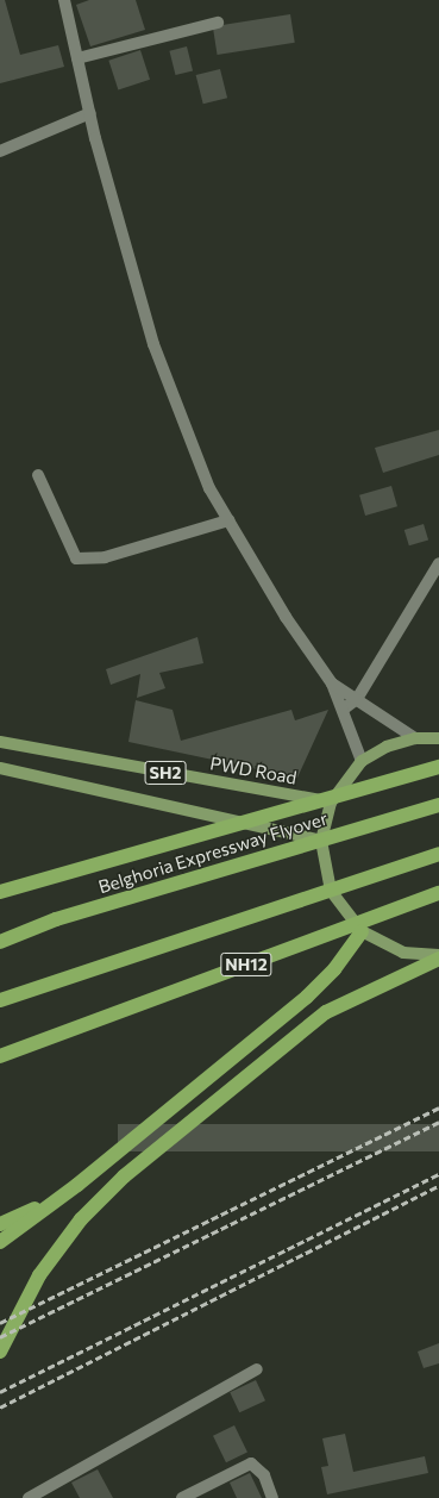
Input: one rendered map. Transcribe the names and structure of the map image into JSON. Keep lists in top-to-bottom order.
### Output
{
  "streets": {
    "highway": ["Belghoria Expressway Flyover", "NH12"],
    "main road": ["PWD Road", "SH2"]
  }
}
